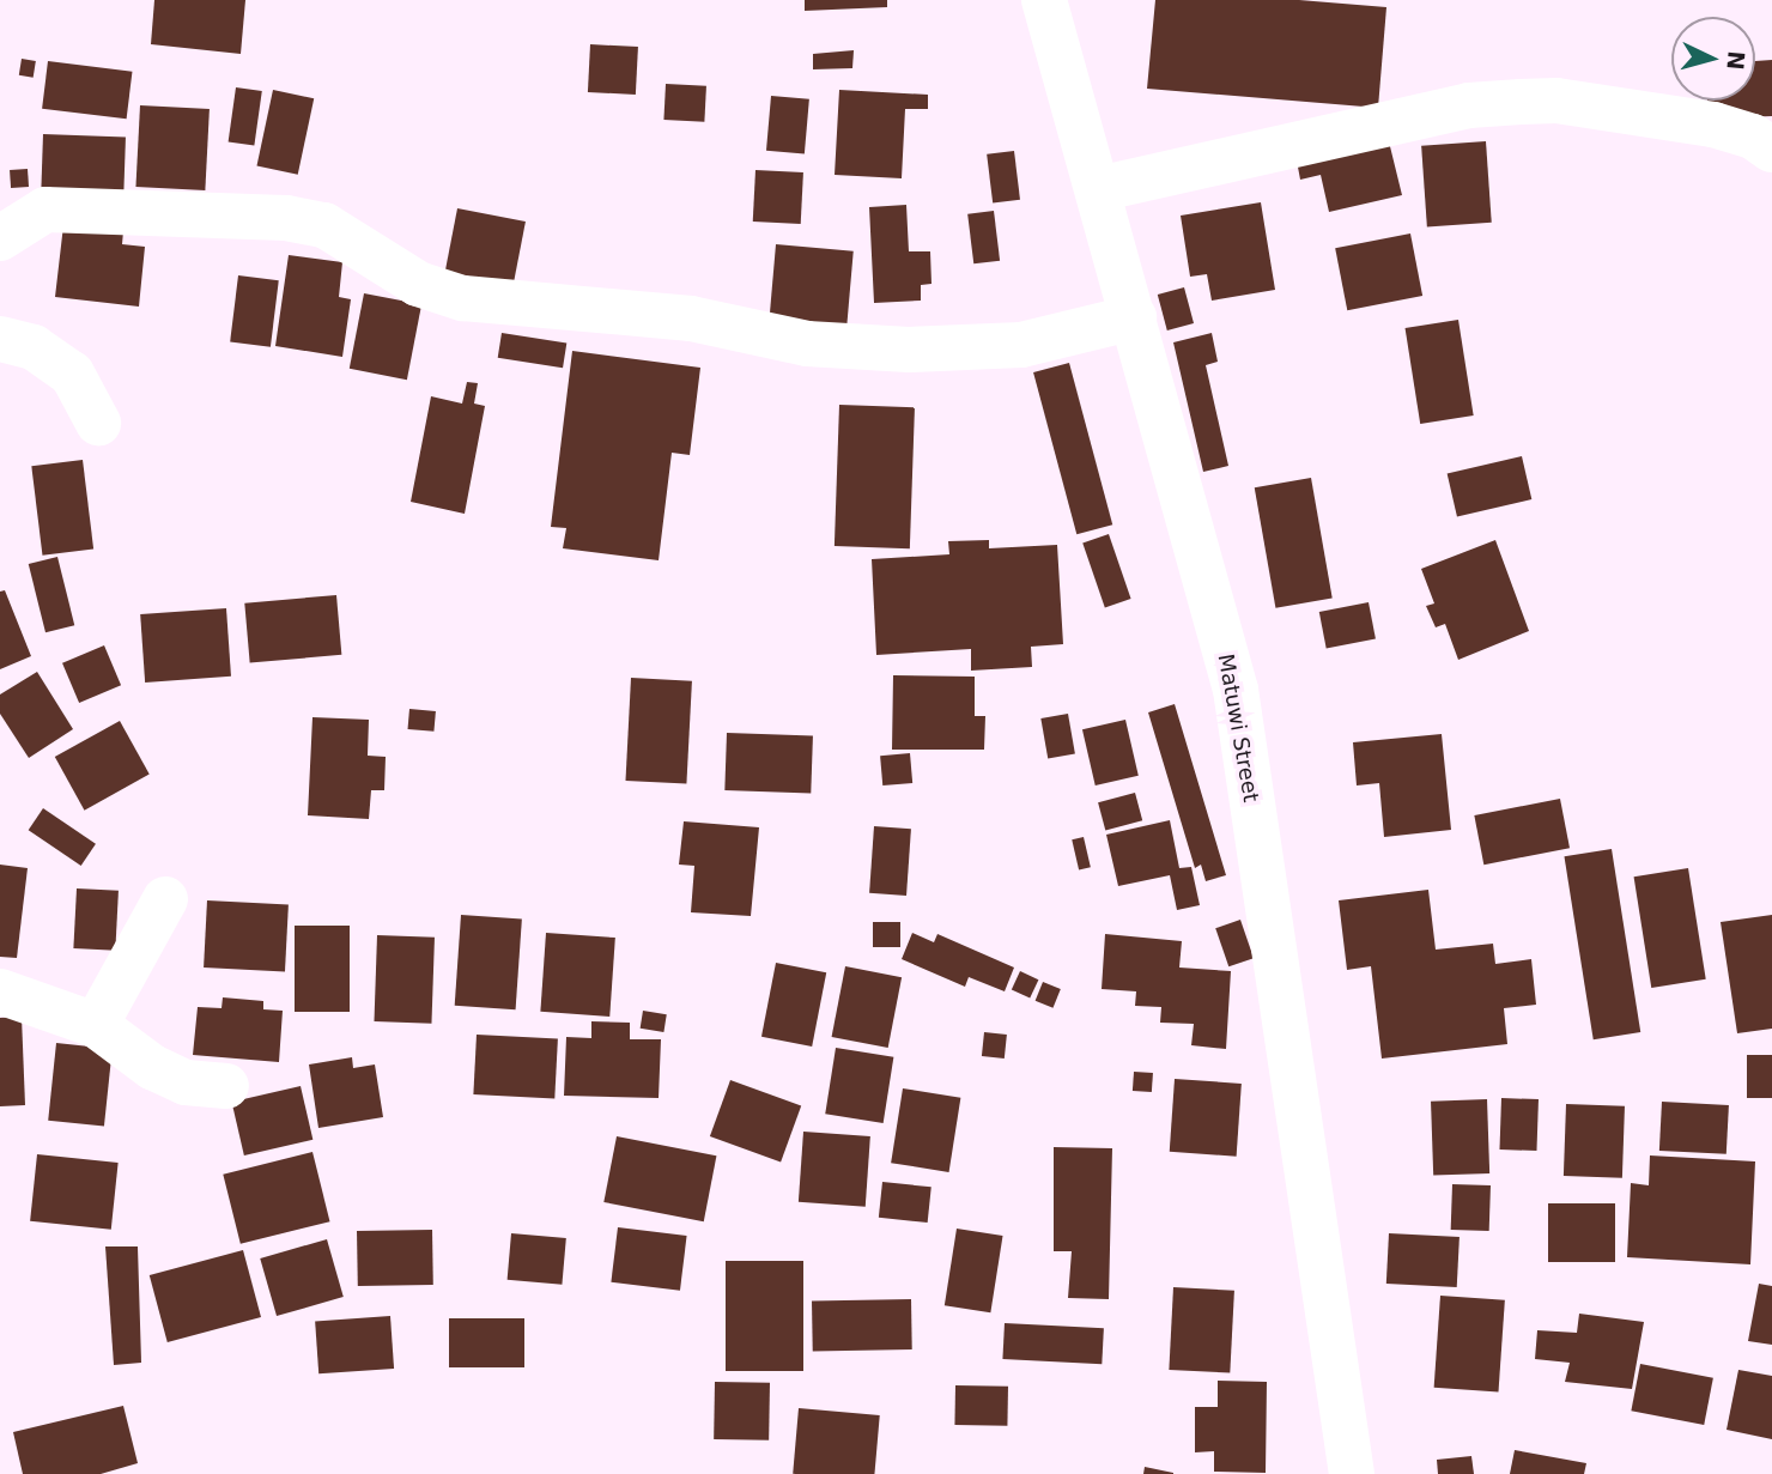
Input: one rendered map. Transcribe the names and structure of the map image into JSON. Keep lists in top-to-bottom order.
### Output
{
  "streets": {
    "street": ["Matuwi Street"]
  },
  "north": "right"
}
